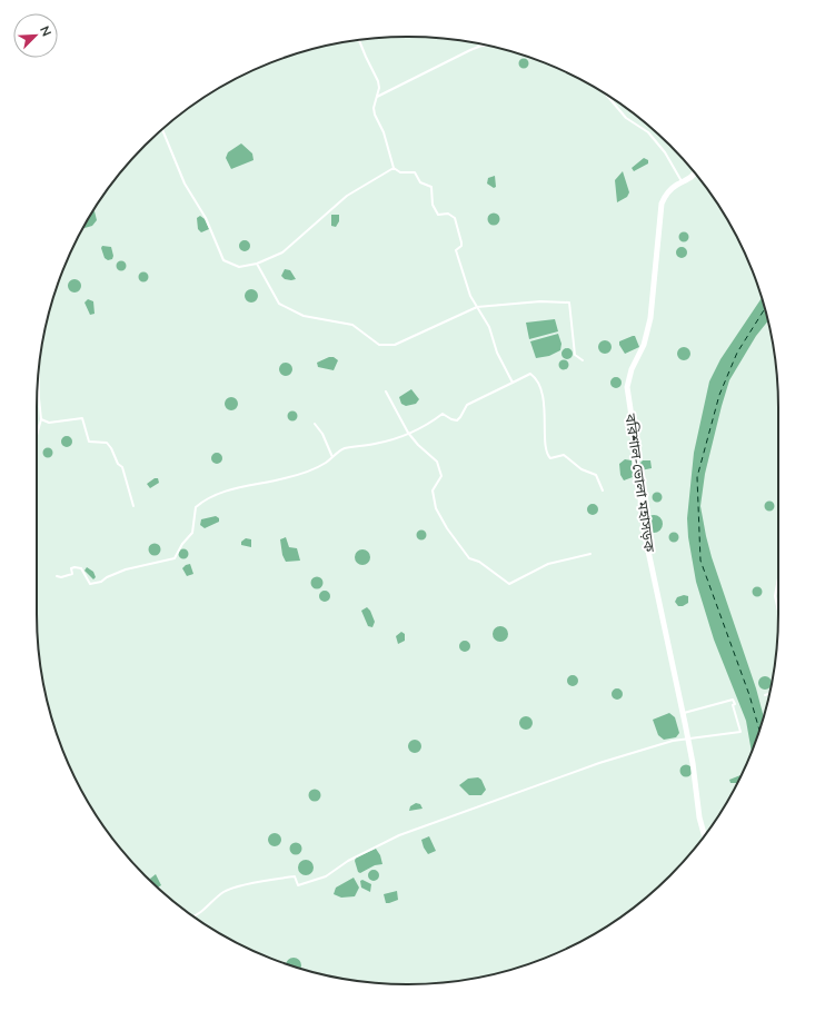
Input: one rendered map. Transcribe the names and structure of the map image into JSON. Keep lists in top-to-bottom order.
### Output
{
  "streets": {
    "highway": ["বরিশাল-ভোলা মহাসড়ক"]
  },
  "north": "top right"
}
